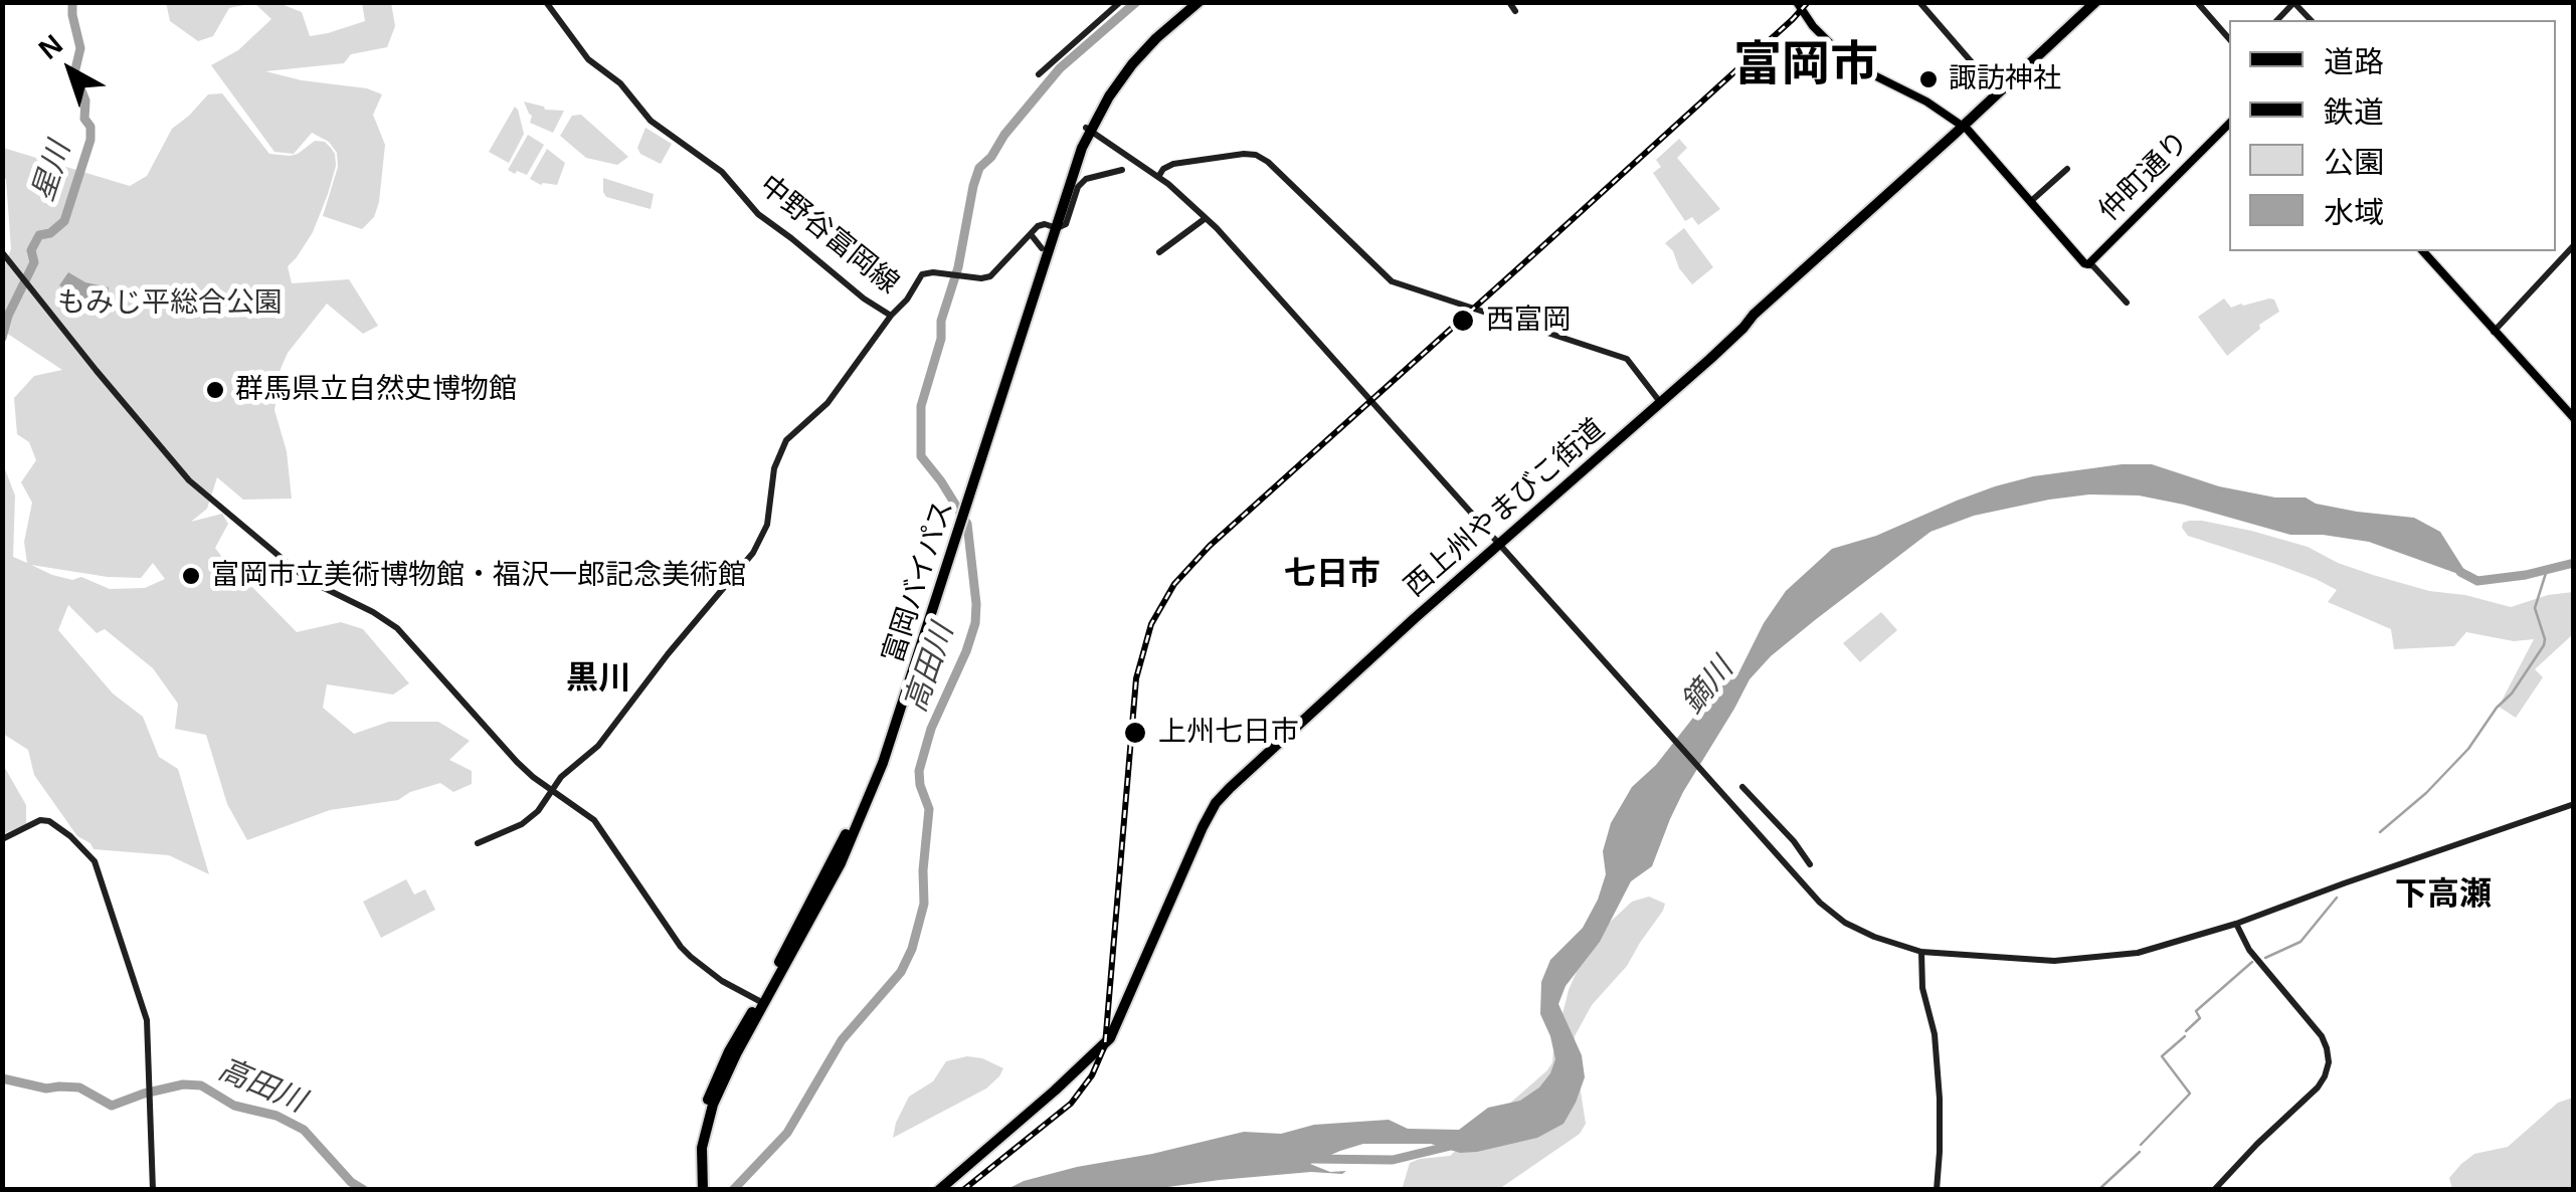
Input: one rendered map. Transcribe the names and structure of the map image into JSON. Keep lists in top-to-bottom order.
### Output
{
  "streets": {
    "highway": ["西上州やまびこ街道", "富岡バイパス"],
    "main road": ["仲町通り"],
    "street": ["中野谷富岡線"]
  },
  "crossings": [
    ["中野谷富岡線", "富岡バイパス"]
  ],
  "districts": [
    "富岡市",
    "七日市",
    "黒川",
    "下高瀬"
  ],
  "water": ["星川", "高田川", "鏑川"],
  "parks": ["もみじ平総合公園"],
  "places": [
    "諏訪神社",
    "西富岡",
    "群馬県立自然史博物館",
    "富岡市立美術博物館・福沢一郎記念美術館",
    "上州七日市"
  ],
  "legend": [
    "道路",
    "鉄道",
    "公園",
    "水域"
  ],
  "north": "top left"
}
